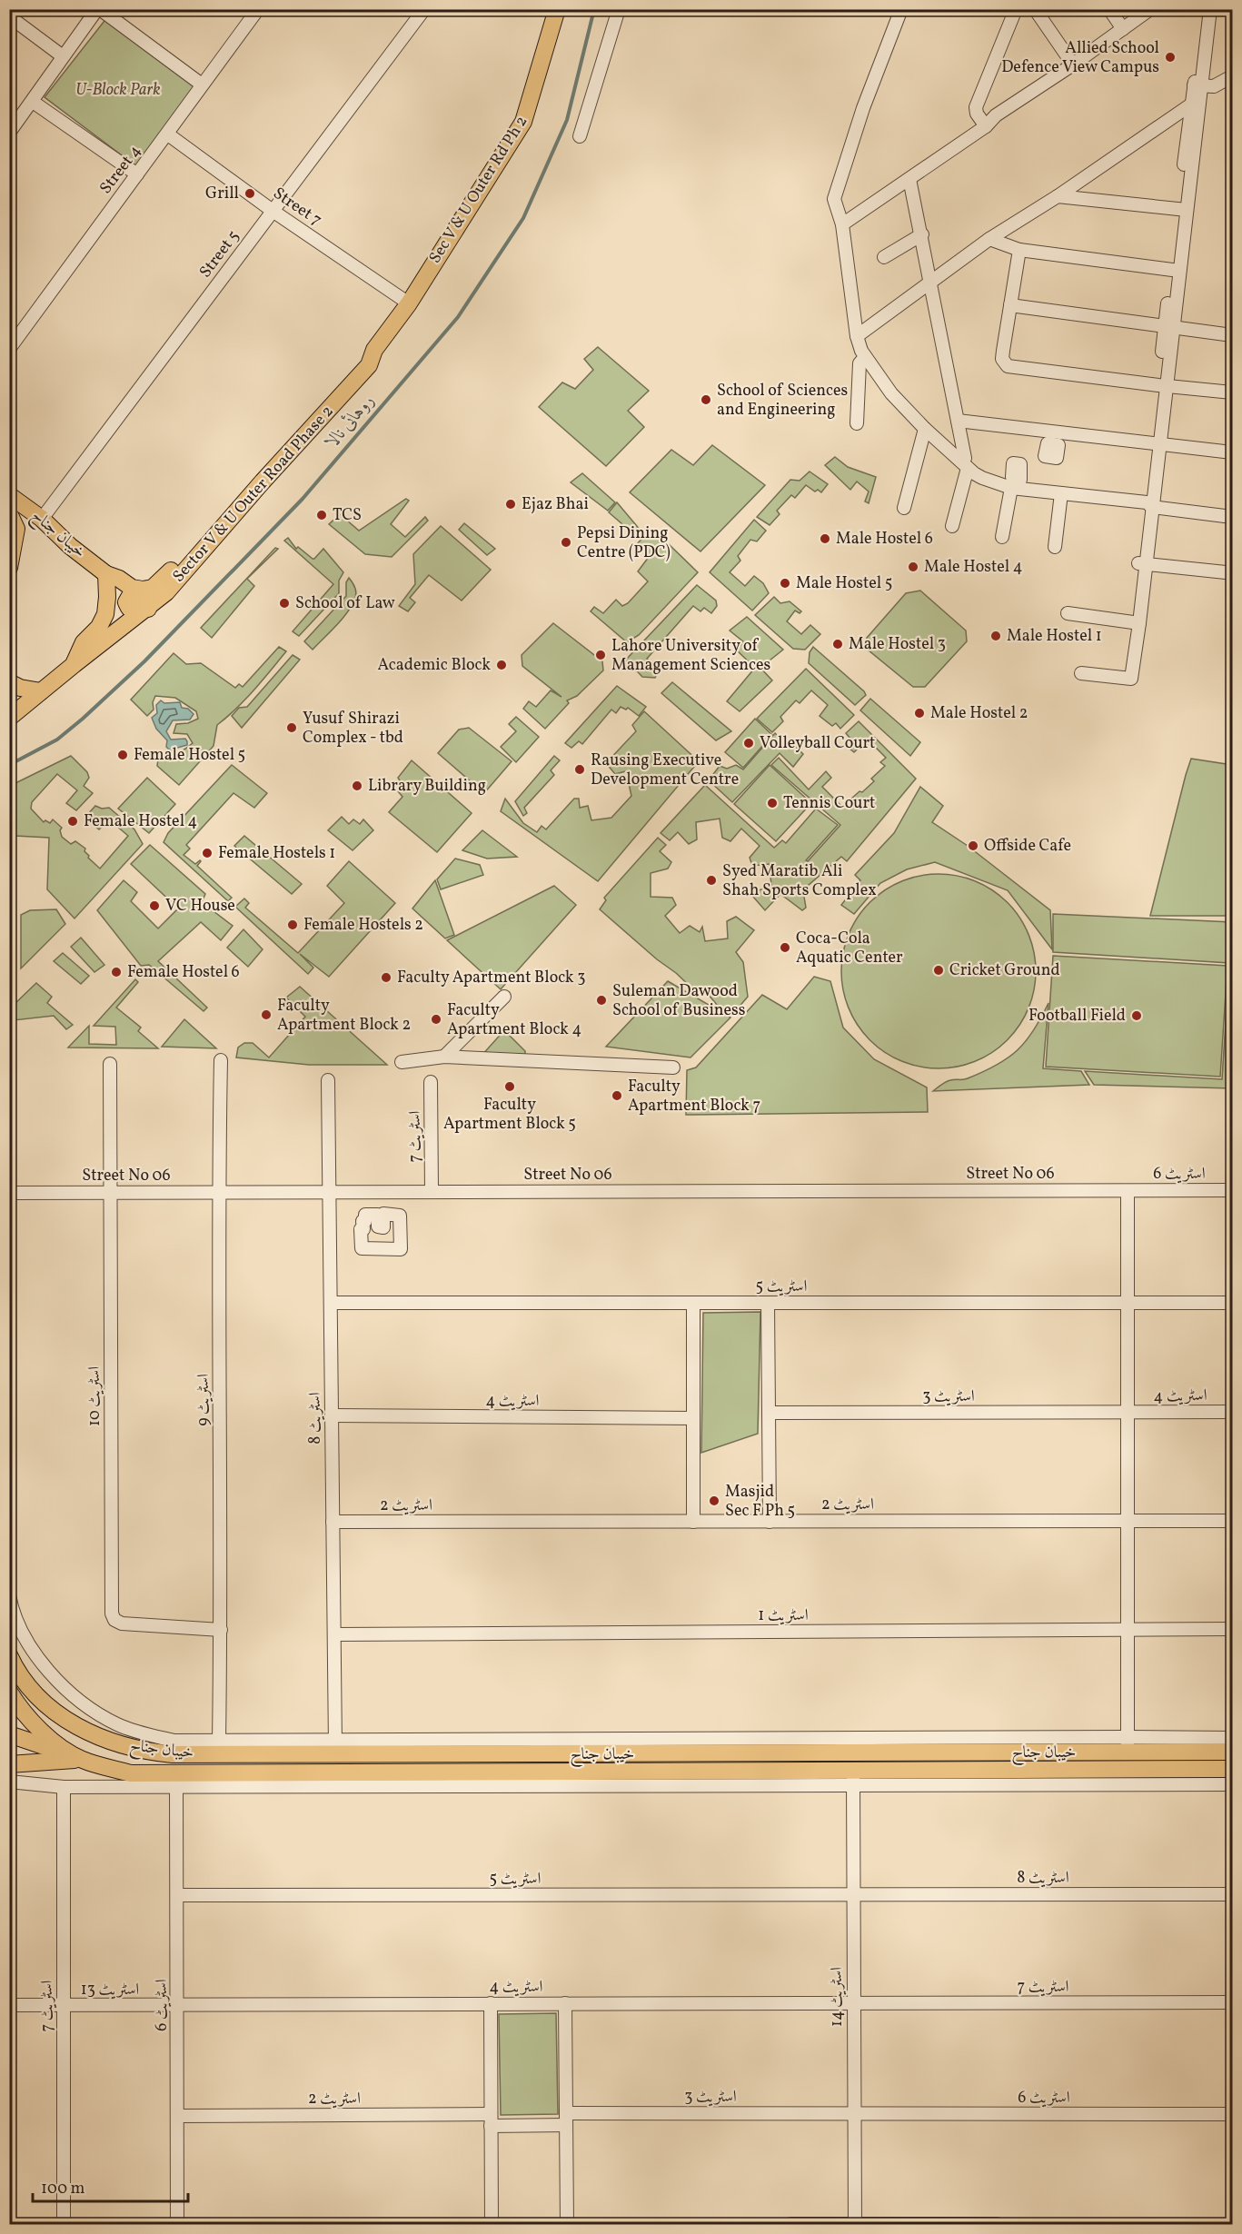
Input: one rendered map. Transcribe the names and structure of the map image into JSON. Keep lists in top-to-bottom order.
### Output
{
  "streets": {
    "main road": ["Sec V & U Outer Rd Ph 2", "Sector V & U Outer Road Phase 2", "خیبان جناح"],
    "street": [
      "Street 4",
      "Street 7",
      "Street 5",
      "اسٹریٹ 7",
      "Street No 06",
      "اسٹریٹ 6",
      "اسٹریٹ 5",
      "اسٹریٹ 10",
      "اسٹریٹ 3",
      "اسٹریٹ 4",
      "اسٹریٹ 9",
      "اسٹریٹ 8",
      "اسٹریٹ 2",
      "اسٹریٹ 1",
      "اسٹریٹ 13",
      "اسٹریٹ 14"
    ]
  },
  "crossings": [
    ["Street 4", "Street 7"],
    ["Sec V & U Outer Rd Ph 2", "Street 7"],
    ["Sec V & U Outer Rd Ph 2", "Sector V & U Outer Road Phase 2"],
    ["Street 7", "Street 5"],
    ["Street 7", "Sector V & U Outer Road Phase 2"],
    ["Street 5", "خیبان جناح"],
    ["خیبان جناح", "اسٹریٹ 8"],
    ["خیبان جناح", "اسٹریٹ 14"],
    ["اسٹریٹ 7", "Street No 06"],
    ["اسٹریٹ 7", "اسٹریٹ 4"],
    ["اسٹریٹ 7", "اسٹریٹ 13"],
    ["اسٹریٹ 7", "اسٹریٹ 14"],
    ["Street No 06", "اسٹریٹ 6"],
    ["Street No 06", "اسٹریٹ 10"],
    ["Street No 06", "اسٹریٹ 9"],
    ["Street No 06", "اسٹریٹ 8"],
    ["اسٹریٹ 6", "اسٹریٹ 5"],
    ["اسٹریٹ 6", "اسٹریٹ 3"],
    ["اسٹریٹ 6", "اسٹریٹ 4"],
    ["اسٹریٹ 6", "اسٹریٹ 2"],
    ["اسٹریٹ 6", "اسٹریٹ 13"],
    ["اسٹریٹ 6", "اسٹریٹ 14"],
    ["اسٹریٹ 5", "اسٹریٹ 8"],
    ["اسٹریٹ 5", "اسٹریٹ 14"],
    ["اسٹریٹ 10", "اسٹریٹ 9"],
    ["اسٹریٹ 3", "اسٹریٹ 4"],
    ["اسٹریٹ 3", "اسٹریٹ 2"],
    ["اسٹریٹ 3", "اسٹریٹ 14"],
    ["اسٹریٹ 4", "اسٹریٹ 8"],
    ["اسٹریٹ 4", "اسٹریٹ 13"],
    ["اسٹریٹ 4", "اسٹریٹ 14"],
    ["اسٹریٹ 8", "اسٹریٹ 2"],
    ["اسٹریٹ 8", "اسٹریٹ 1"],
    ["اسٹریٹ 8", "اسٹریٹ 14"]
  ],
  "water": ["روہائی نالا"],
  "parks": ["U-Block Park"],
  "places": [
    "Allied School Defence View Campus",
    "Grill",
    "School of Sciences and Engineering",
    "Ejaz Bhai",
    "TCS",
    "Male Hostel 6",
    "Pepsi Dining Centre (PDC)",
    "Male Hostel 4",
    "Male Hostel 5",
    "School of Law",
    "Male Hostel 1",
    "Male Hostel 3",
    "Lahore University of Management Sciences",
    "Academic Block",
    "Male Hostel 2",
    "Yusuf Shirazi Complex - tbd",
    "Volleyball Court",
    "Female Hostel 5",
    "Rausing Executive Development Centre",
    "Library Building",
    "Tennis Court",
    "Female Hostel 4",
    "Offside Cafe",
    "Female Hostels 1",
    "Syed Maratib Ali Shah Sports Complex",
    "VC House",
    "Female Hostels 2",
    "Coca-Cola Aquatic Center",
    "Cricket Ground",
    "Female Hostel 6",
    "Faculty Apartment Block 3",
    "Suleman Dawood School of Business",
    "Faculty Apartment Block 2",
    "Football Field",
    "Faculty Apartment Block 4",
    "Faculty Apartment Block 5",
    "Faculty Apartment Block 7",
    "Masjid Sec F Ph 5"
  ],
  "scale_bar": "100 m"
}
